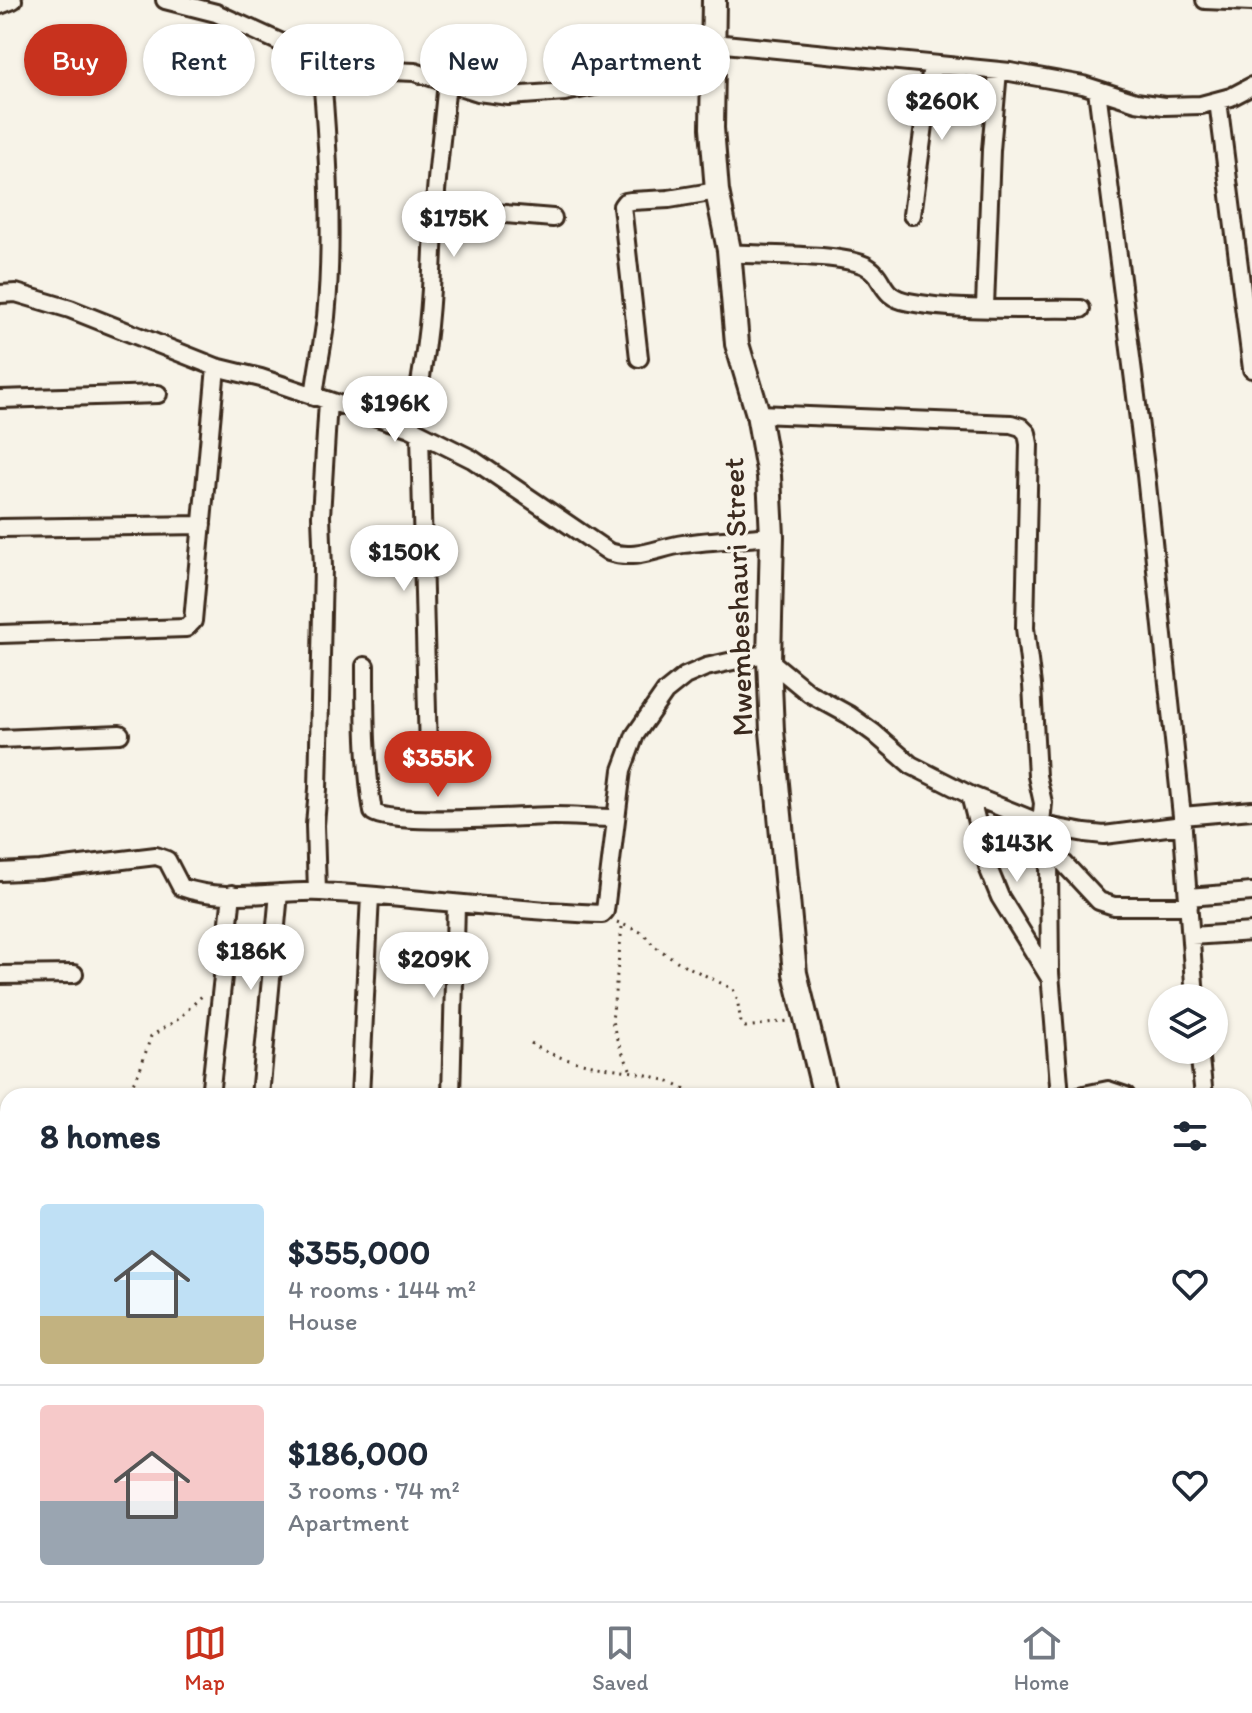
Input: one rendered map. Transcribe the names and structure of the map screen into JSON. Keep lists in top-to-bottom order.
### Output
{
  "streets": {
    "street": ["Mwembeshauri Street"]
  },
  "page": {
    "chip": [
      "Buy",
      "Rent",
      "Filters",
      "New",
      "Apartment"
    ],
    "price": [
      "$260K",
      "$175K",
      "$196K",
      "$150K",
      "$355K",
      "$143K",
      "$186K",
      "$209K"
    ],
    "heading": "8 homes",
    "list": [
      {
        "name": "$355,000",
        "note": "4 rooms · 144 m² · House"
      },
      {
        "name": "$186,000",
        "note": "3 rooms · 74 m² · Apartment"
      }
    ],
    "tabs": ["Map", "Saved", "Home"]
  }
}
